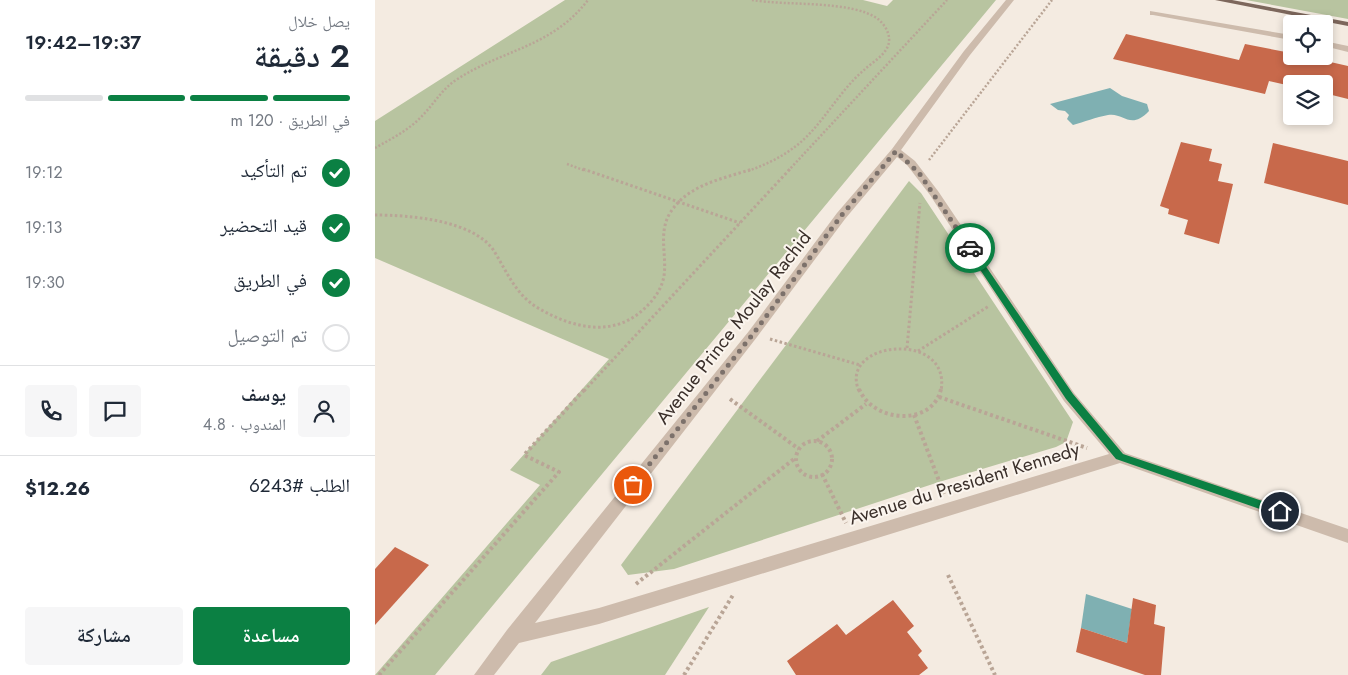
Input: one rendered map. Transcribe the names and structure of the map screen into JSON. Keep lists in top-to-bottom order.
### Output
{
  "streets": {
    "street": ["Avenue Prince Moulay Rachid", "Avenue du President Kennedy"]
  },
  "crossings": [
    ["Avenue Prince Moulay Rachid", "Avenue du President Kennedy"]
  ],
  "page": {
    "heading": ["2 دقيقة", "يصل خلال", "19:37–19:42"],
    "panel": [
      "يوسف",
      "المندوب · 4.8",
      "الطلب #6243",
      "$12.26"
    ],
    "bar": "في الطريق · 120 m",
    "list": [
      ["تم التأكيد", "19:12"],
      ["قيد التحضير", "19:13"],
      ["في الطريق", "19:30"],
      "تم التوصيل"
    ],
    "buttons": ["مساعدة", "مشاركة"]
  }
}
